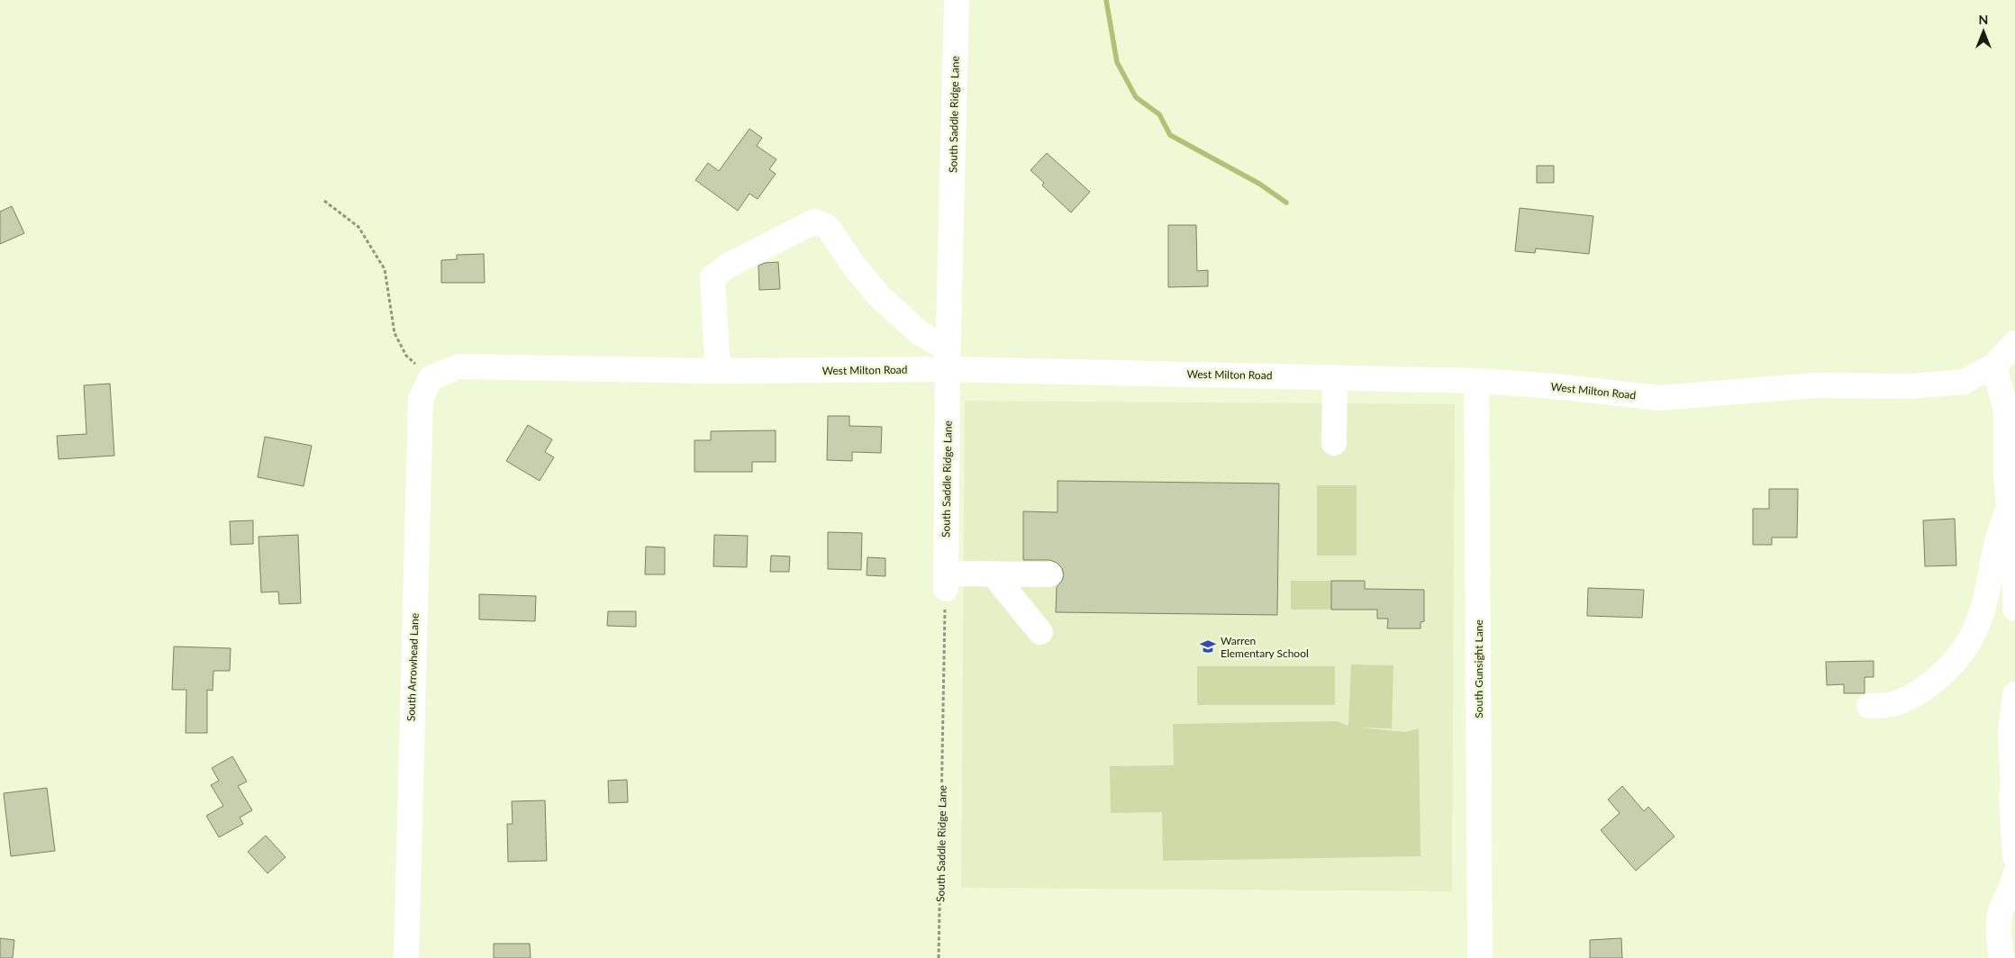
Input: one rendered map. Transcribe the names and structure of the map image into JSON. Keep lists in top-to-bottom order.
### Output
{
  "streets": {
    "street": [
      "South Saddle Ridge Lane",
      "West Milton Road",
      "South Arrowhead Lane",
      "South Gunsight Lane"
    ]
  },
  "crossings": [
    ["South Saddle Ridge Lane", "West Milton Road"],
    ["West Milton Road", "South Arrowhead Lane"],
    ["West Milton Road", "South Gunsight Lane"]
  ],
  "places": {
    "school or university": ["Warren Elementary School"]
  },
  "north": "top"
}
